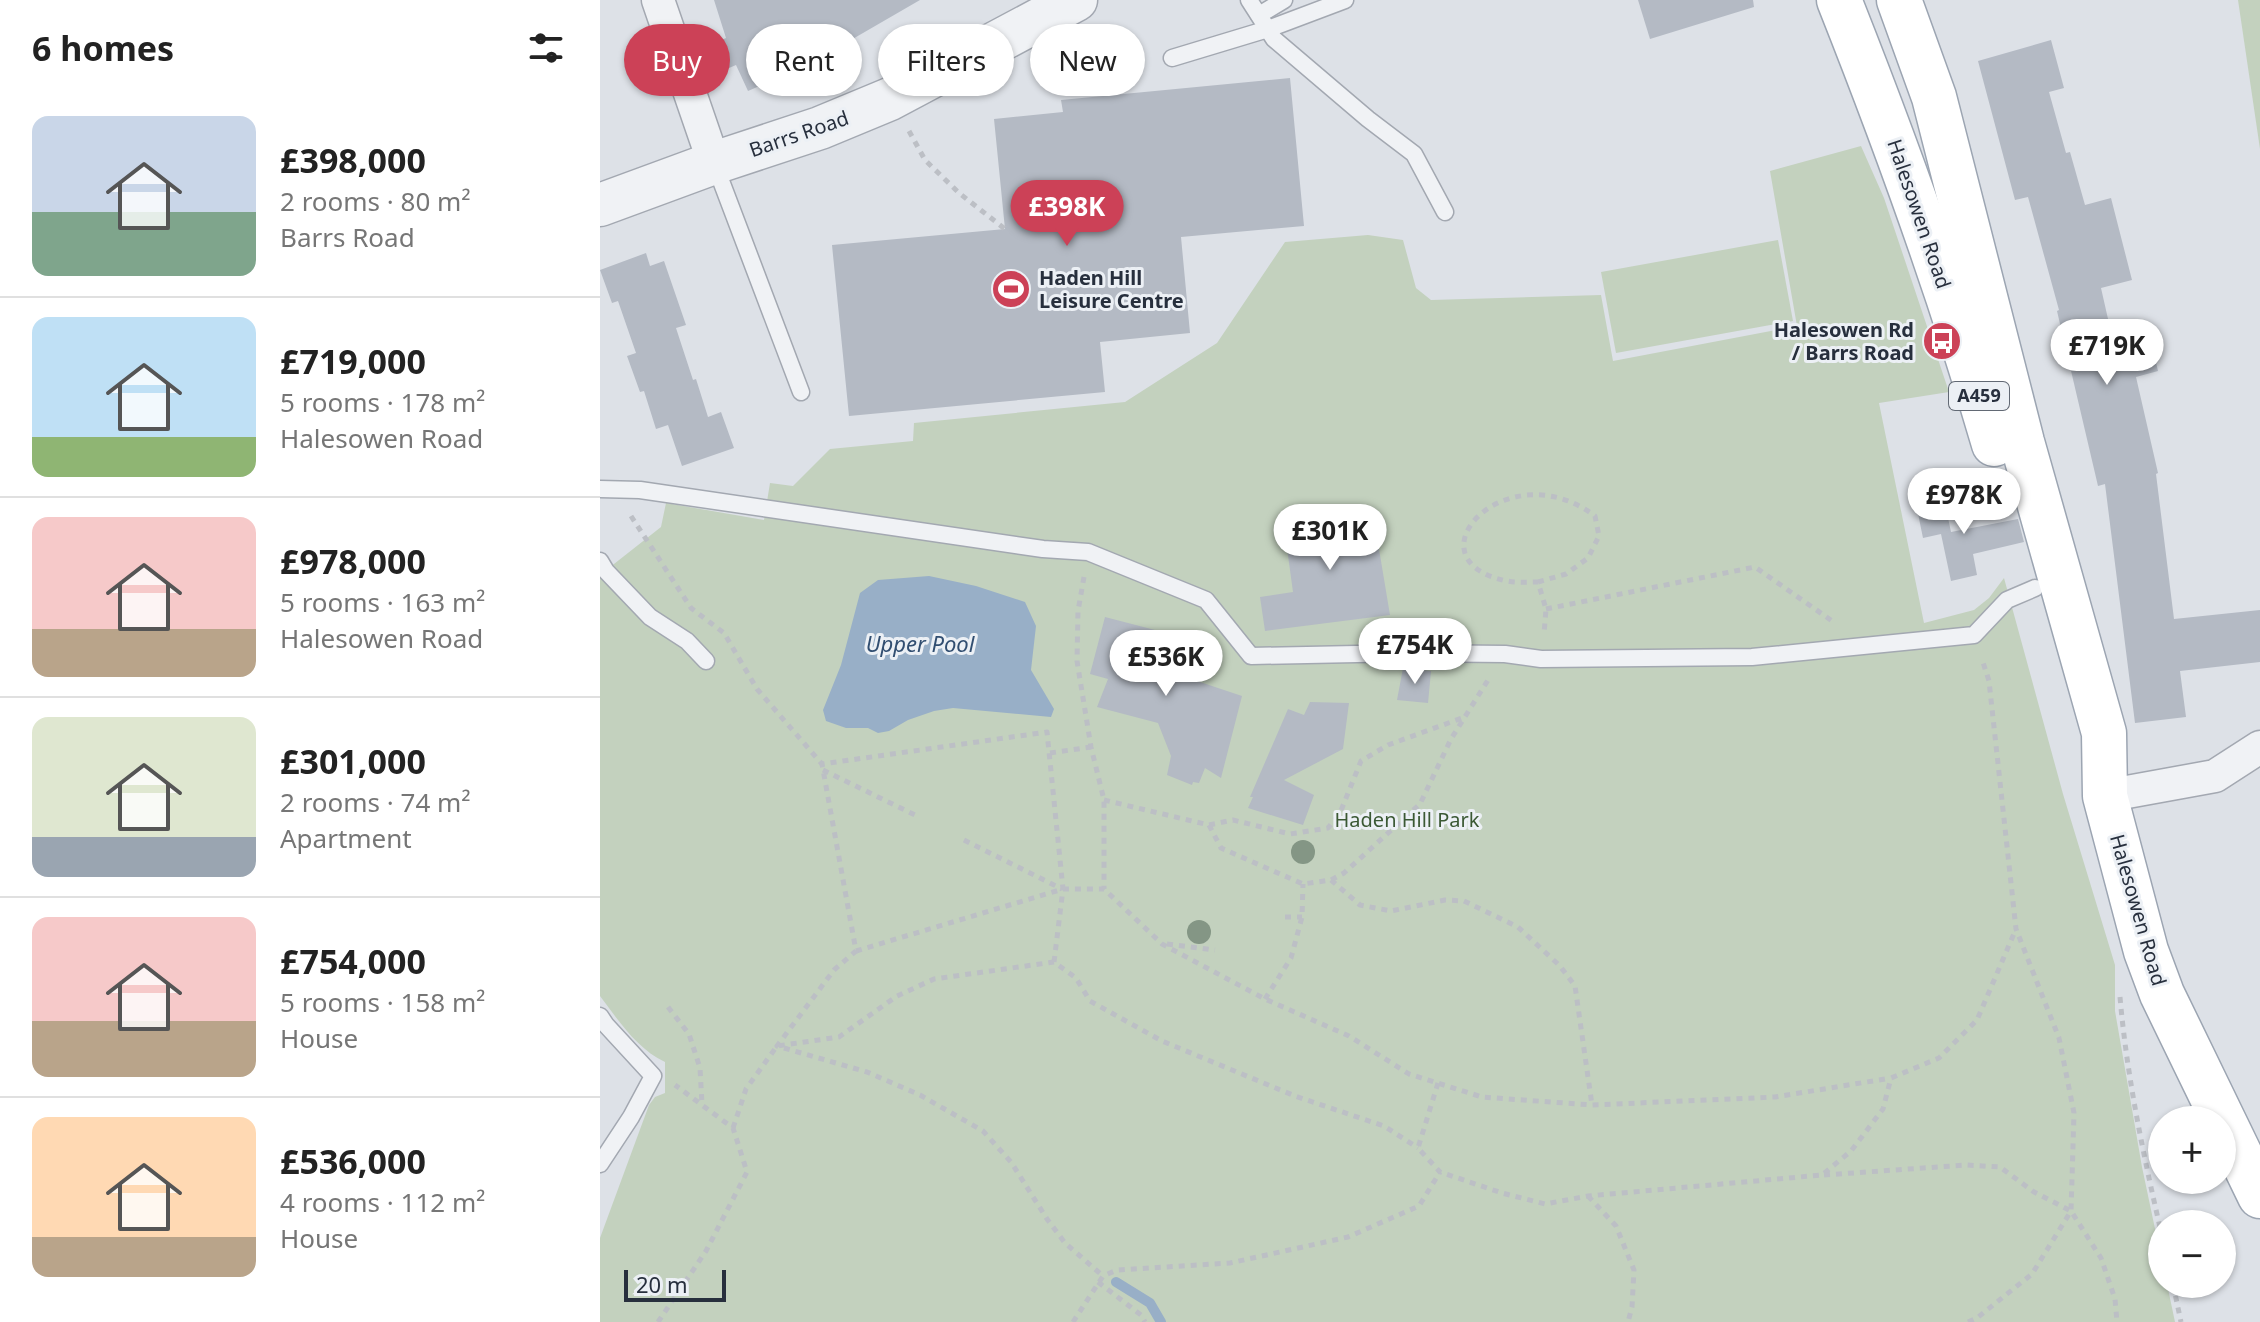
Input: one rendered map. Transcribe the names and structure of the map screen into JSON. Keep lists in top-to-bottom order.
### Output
{
  "streets": {
    "main road": ["Halesowen Road", "A459"],
    "street": ["Barrs Road"]
  },
  "water": ["Upper Pool"],
  "parks": ["Haden Hill Park"],
  "places": {
    "sports": ["Haden Hill Leisure Centre"],
    "bus stop": ["Halesowen Rd / Barrs Road"]
  },
  "scale_bar": "20 m",
  "page": {
    "heading": "6 homes",
    "chip": [
      "Buy",
      "Rent",
      "Filters",
      "New"
    ],
    "list": [
      {
        "name": "£398,000",
        "note": "2 rooms · 80 m² · Barrs Road"
      },
      {
        "name": "£719,000",
        "note": "5 rooms · 178 m² · Halesowen Road"
      },
      {
        "name": "£978,000",
        "note": "5 rooms · 163 m² · Halesowen Road"
      },
      {
        "name": "£301,000",
        "note": "2 rooms · 74 m² · Apartment"
      },
      {
        "name": "£754,000",
        "note": "5 rooms · 158 m² · House"
      },
      {
        "name": "£536,000",
        "note": "4 rooms · 112 m² · House"
      }
    ],
    "price": [
      "£398K",
      "£719K",
      "£978K",
      "£301K",
      "£754K",
      "£536K"
    ],
    "map_buttons": ["+", "−"],
    "scale": "20 m"
  }
}
